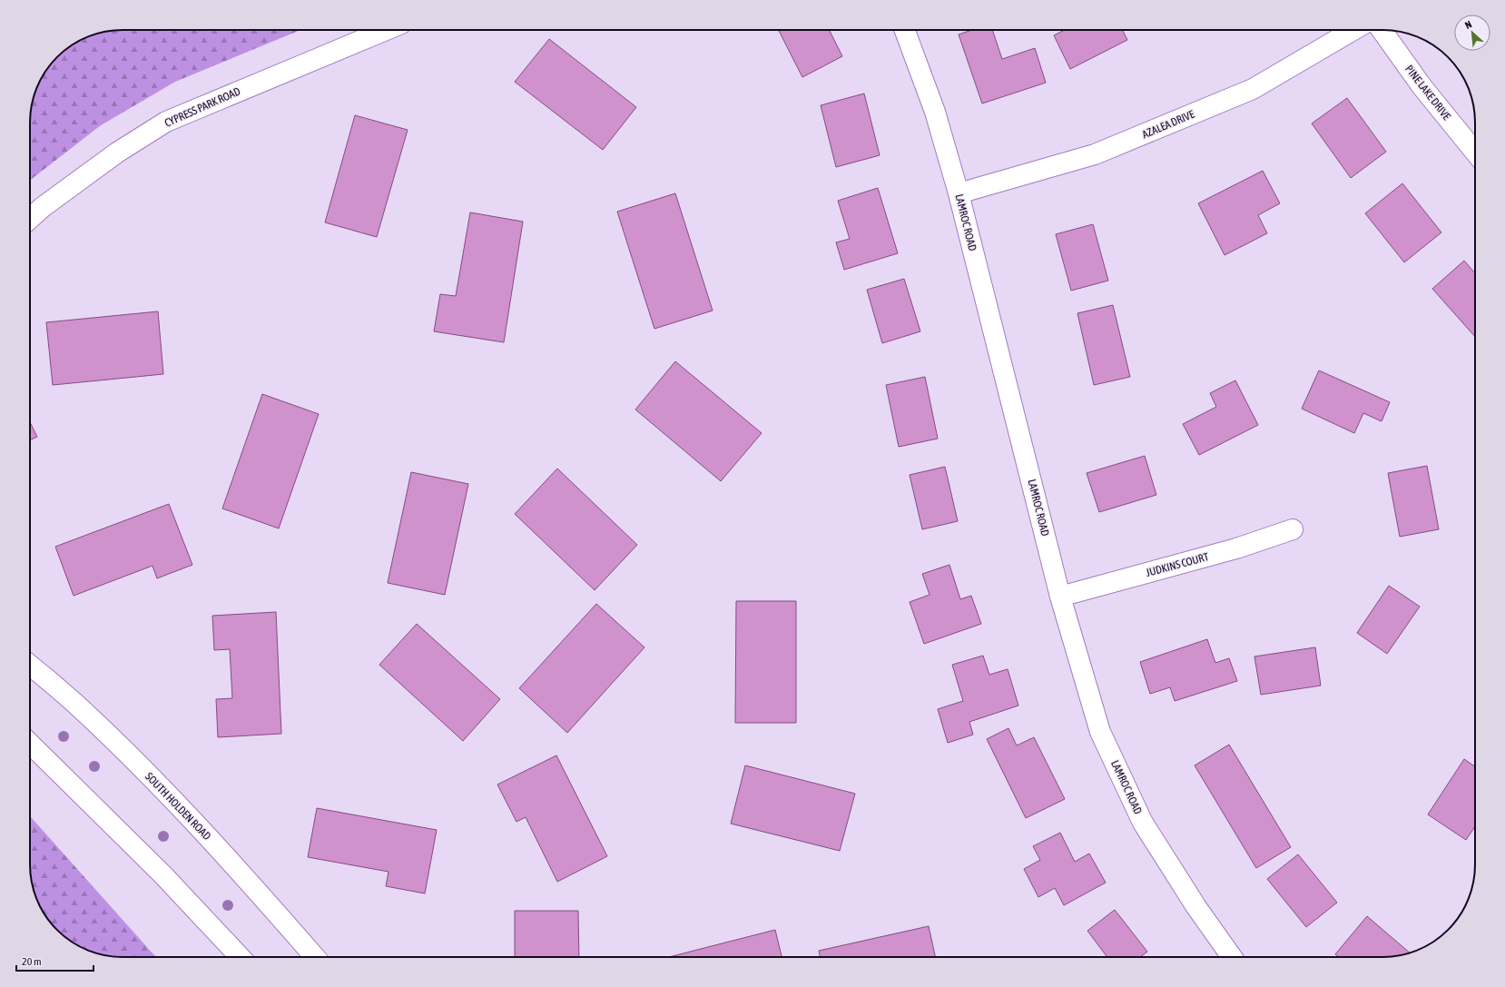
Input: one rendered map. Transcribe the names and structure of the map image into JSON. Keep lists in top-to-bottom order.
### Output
{
  "streets": {
    "street": [
      "PINE LAKE DRIVE",
      "CYPRESS PARK ROAD",
      "AZALEA DRIVE",
      "LAMROC ROAD",
      "JUDKINS COURT",
      "SOUTH HOLDEN ROAD"
    ]
  },
  "crossings": [
    ["AZALEA DRIVE", "LAMROC ROAD"],
    ["LAMROC ROAD", "JUDKINS COURT"]
  ],
  "scale_bar": "20 m",
  "north": "top left"
}
